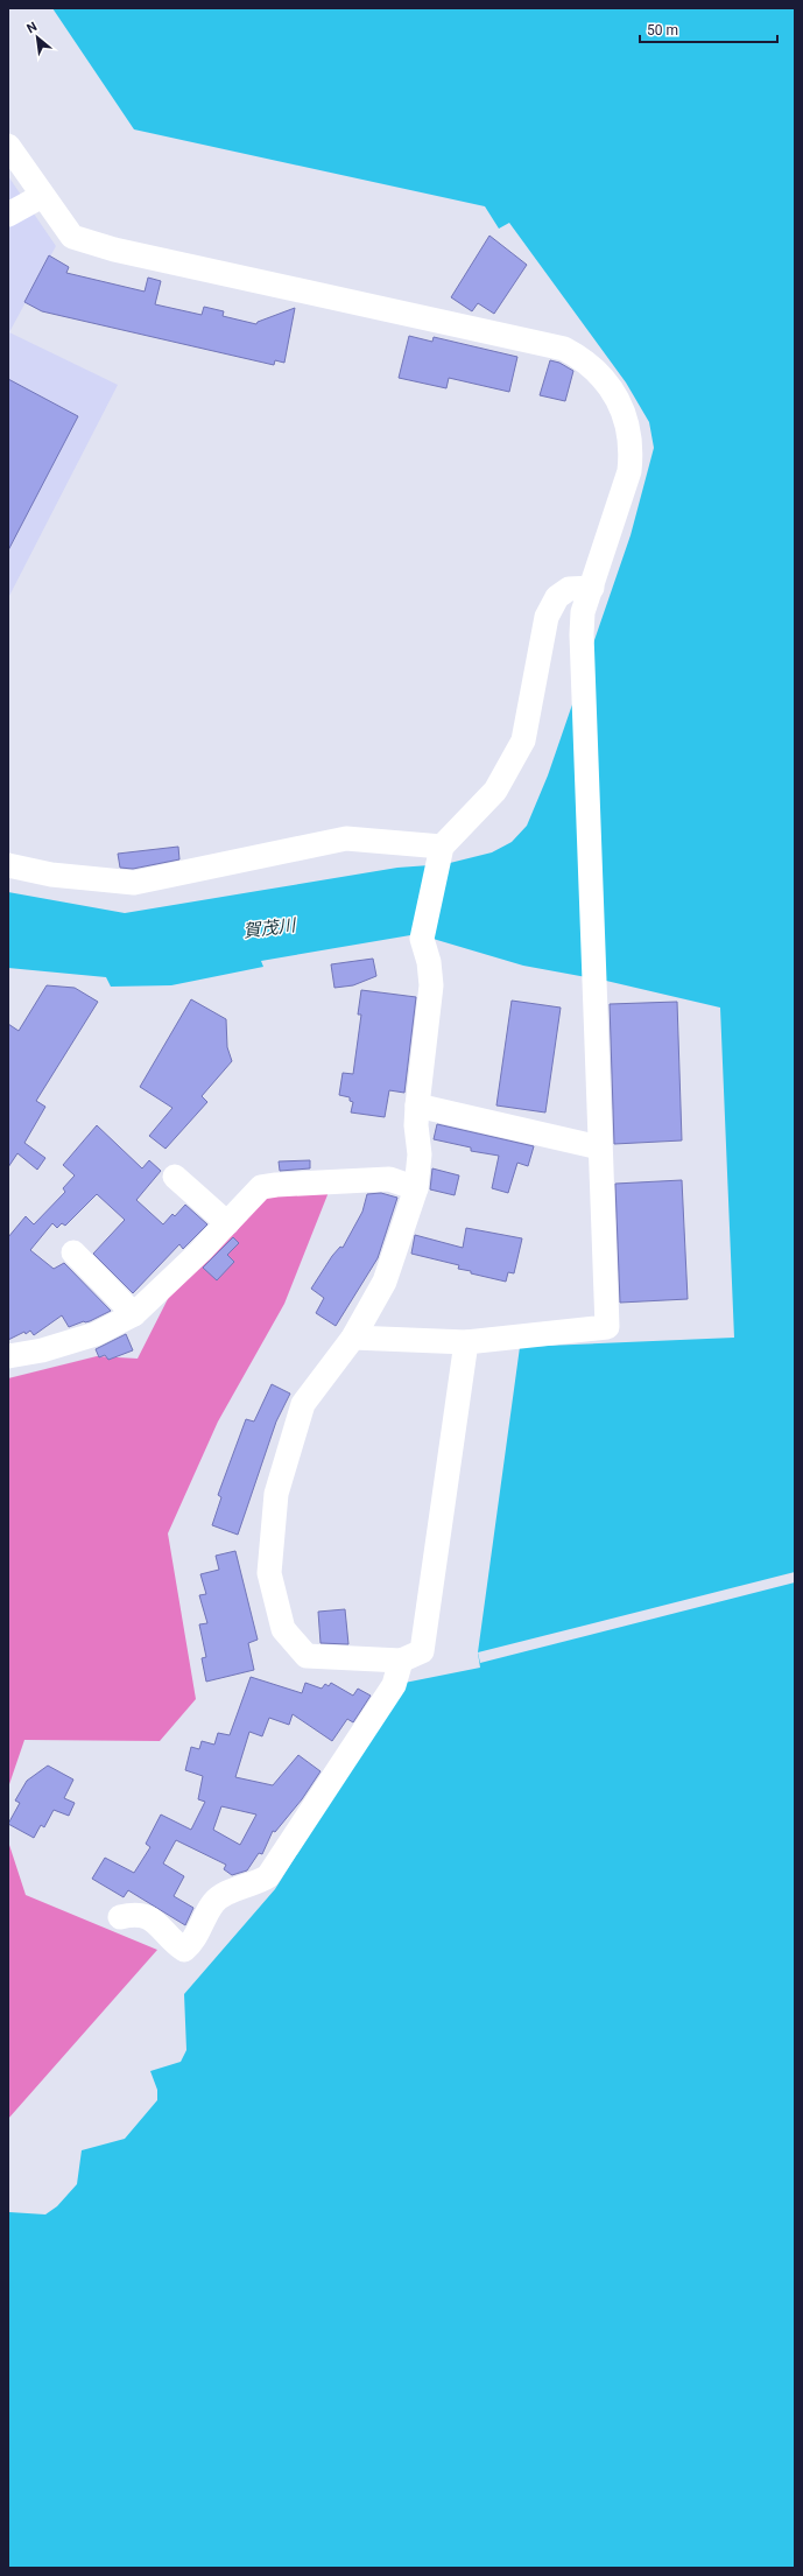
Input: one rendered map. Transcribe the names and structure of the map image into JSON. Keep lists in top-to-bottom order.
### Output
{
  "water": ["賀茂川"],
  "scale_bar": "50 m",
  "north": "top left"
}
